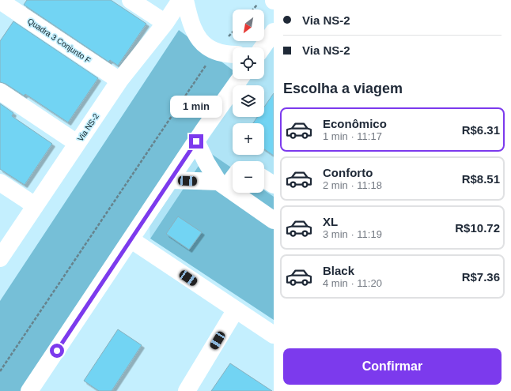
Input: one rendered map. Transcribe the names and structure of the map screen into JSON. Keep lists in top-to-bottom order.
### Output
{
  "streets": {
    "street": ["Quadra 3 Conjunto F", "Via NS-2"]
  },
  "crossings": [
    ["Quadra 3 Conjunto F", "Via NS-2"]
  ],
  "north": "bottom left",
  "page": {
    "banner": ["Via NS-2", "Via NS-2"],
    "map_buttons": ["+", "−"],
    "heading": "Escolha a viagem",
    "bubble": "1 min",
    "list": [
      {
        "name": "Econômico",
        "note": "1 min · 11:17",
        "value": "R$6.31"
      },
      {
        "name": "Conforto",
        "note": "2 min · 11:18",
        "value": "R$8.51"
      },
      {
        "name": "XL",
        "note": "3 min · 11:19",
        "value": "R$10.72"
      },
      {
        "name": "Black",
        "note": "4 min · 11:20",
        "value": "R$7.36"
      }
    ],
    "buttons": "Confirmar"
  }
}
